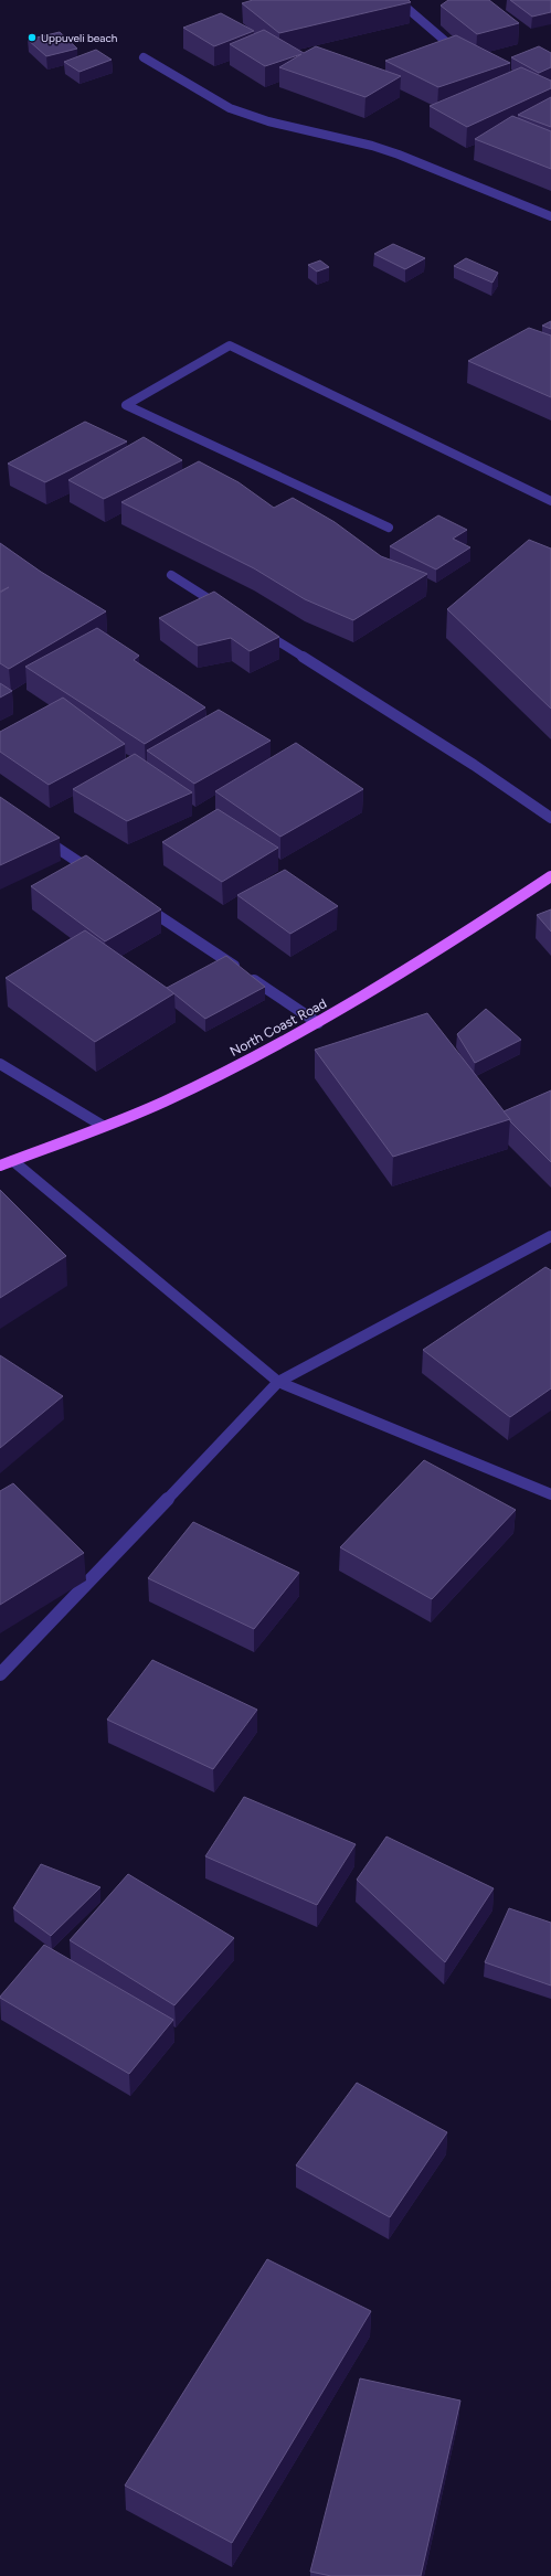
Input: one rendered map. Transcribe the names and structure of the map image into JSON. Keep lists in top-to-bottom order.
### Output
{
  "streets": {
    "main road": ["North Coast Road"]
  },
  "places": ["Uppuveli beach"]
}
